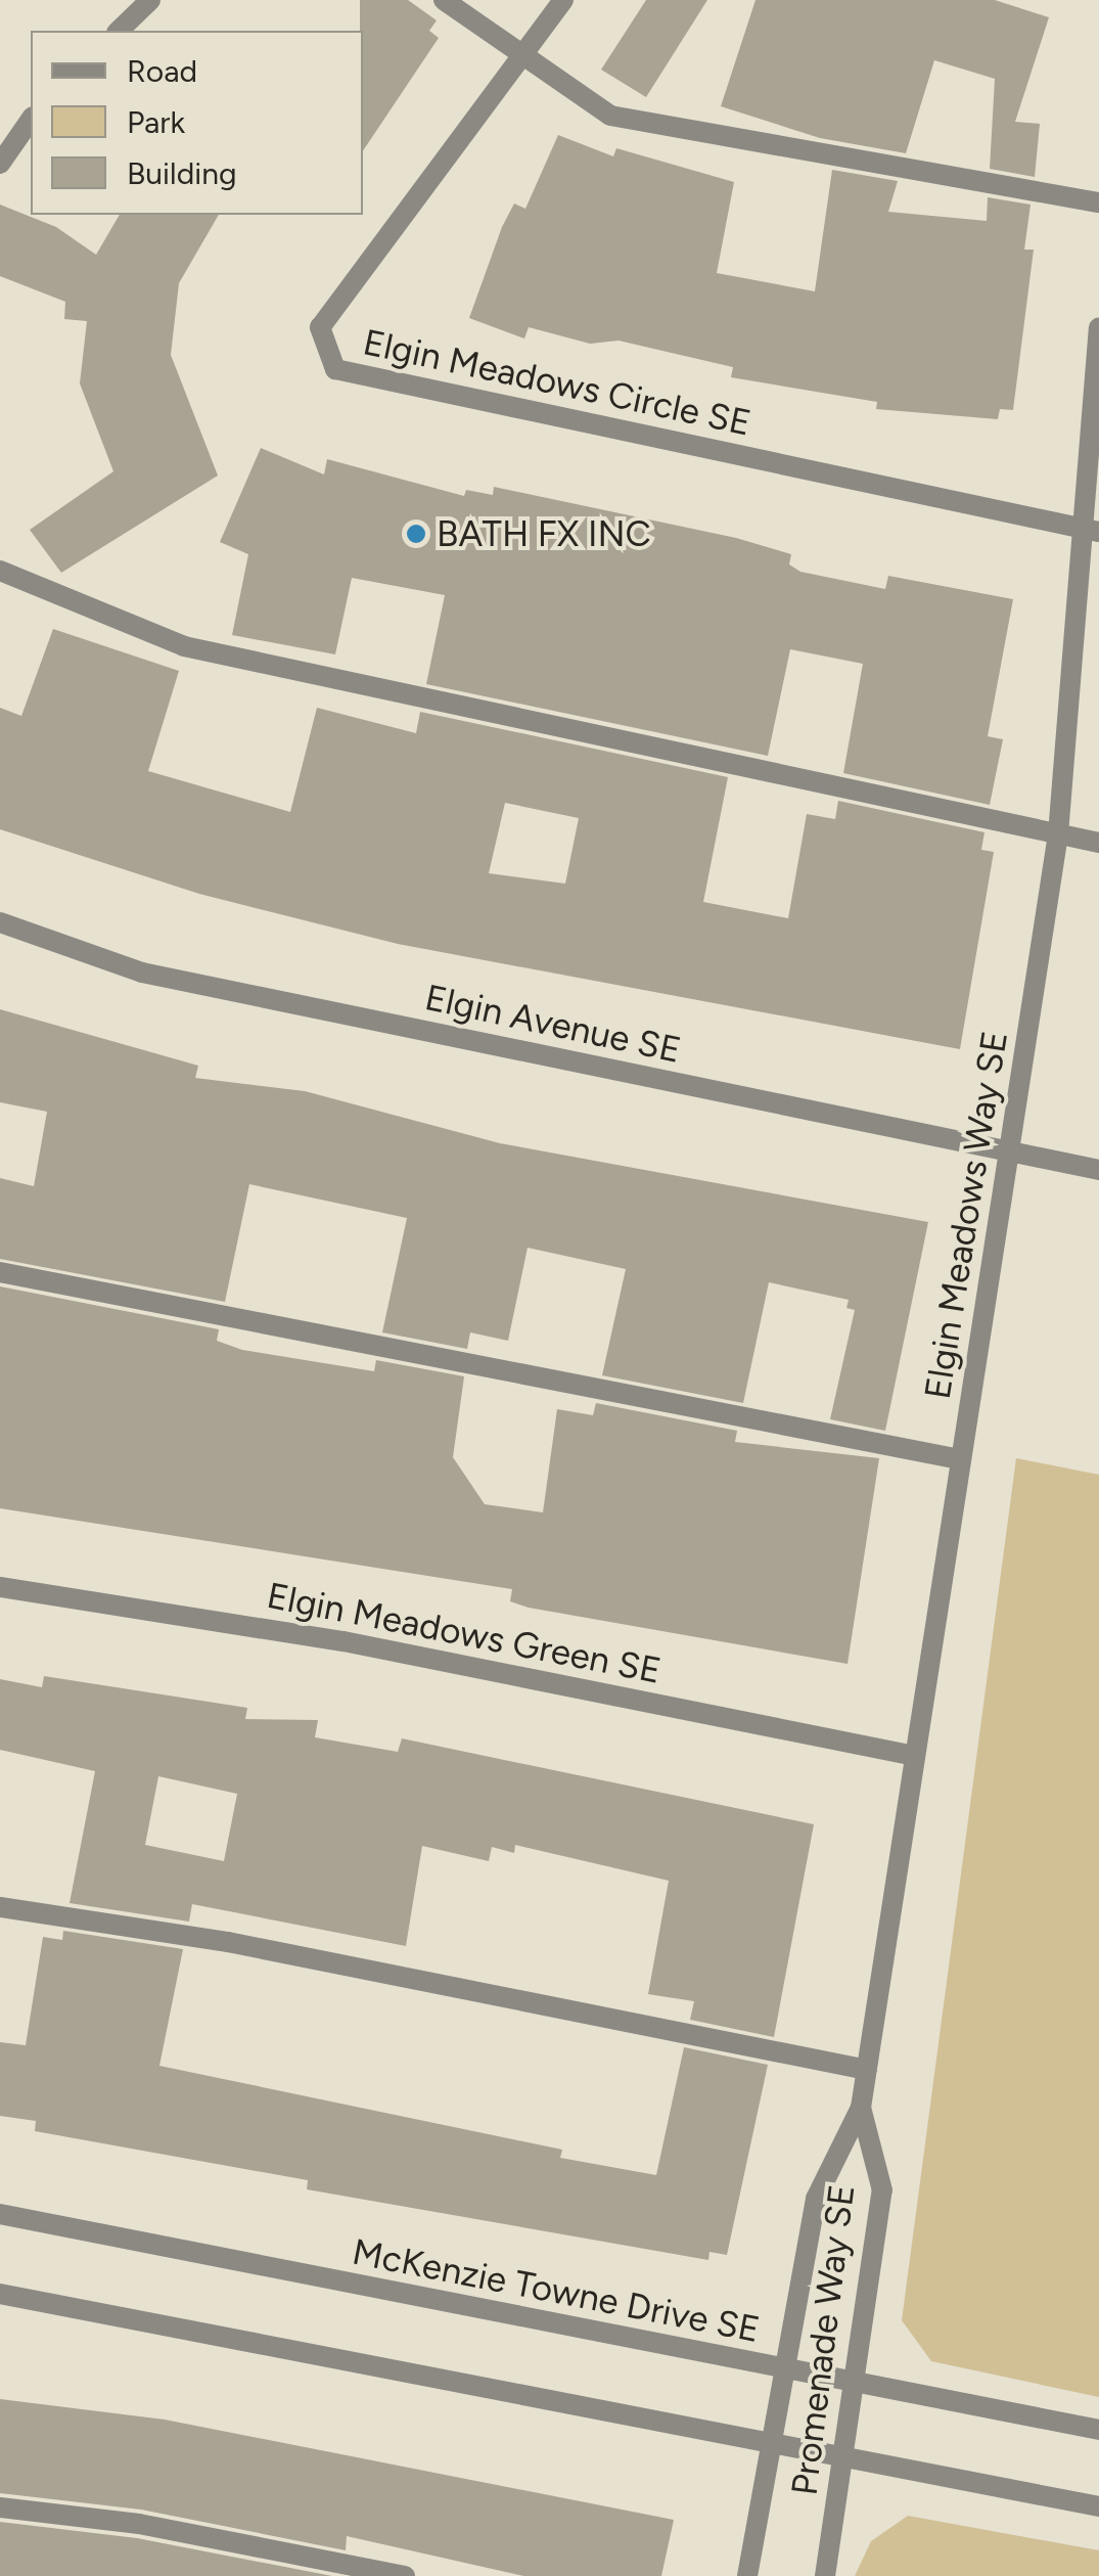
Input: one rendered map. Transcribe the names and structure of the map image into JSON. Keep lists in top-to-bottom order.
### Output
{
  "streets": {
    "street": [
      "Elgin Meadows Circle SE",
      "Elgin Avenue SE",
      "Elgin Meadows Way SE",
      "Elgin Meadows Green SE",
      "McKenzie Towne Drive SE",
      "Promenade Way SE"
    ]
  },
  "crossings": [
    ["Elgin Meadows Circle SE", "Elgin Meadows Way SE"],
    ["Elgin Avenue SE", "Elgin Meadows Way SE"],
    ["Elgin Meadows Way SE", "Elgin Meadows Green SE"],
    ["Elgin Meadows Way SE", "Promenade Way SE"],
    ["McKenzie Towne Drive SE", "Promenade Way SE"]
  ],
  "places": ["BATH FX INC"],
  "legend": ["Road", "Park", "Building"]
}
